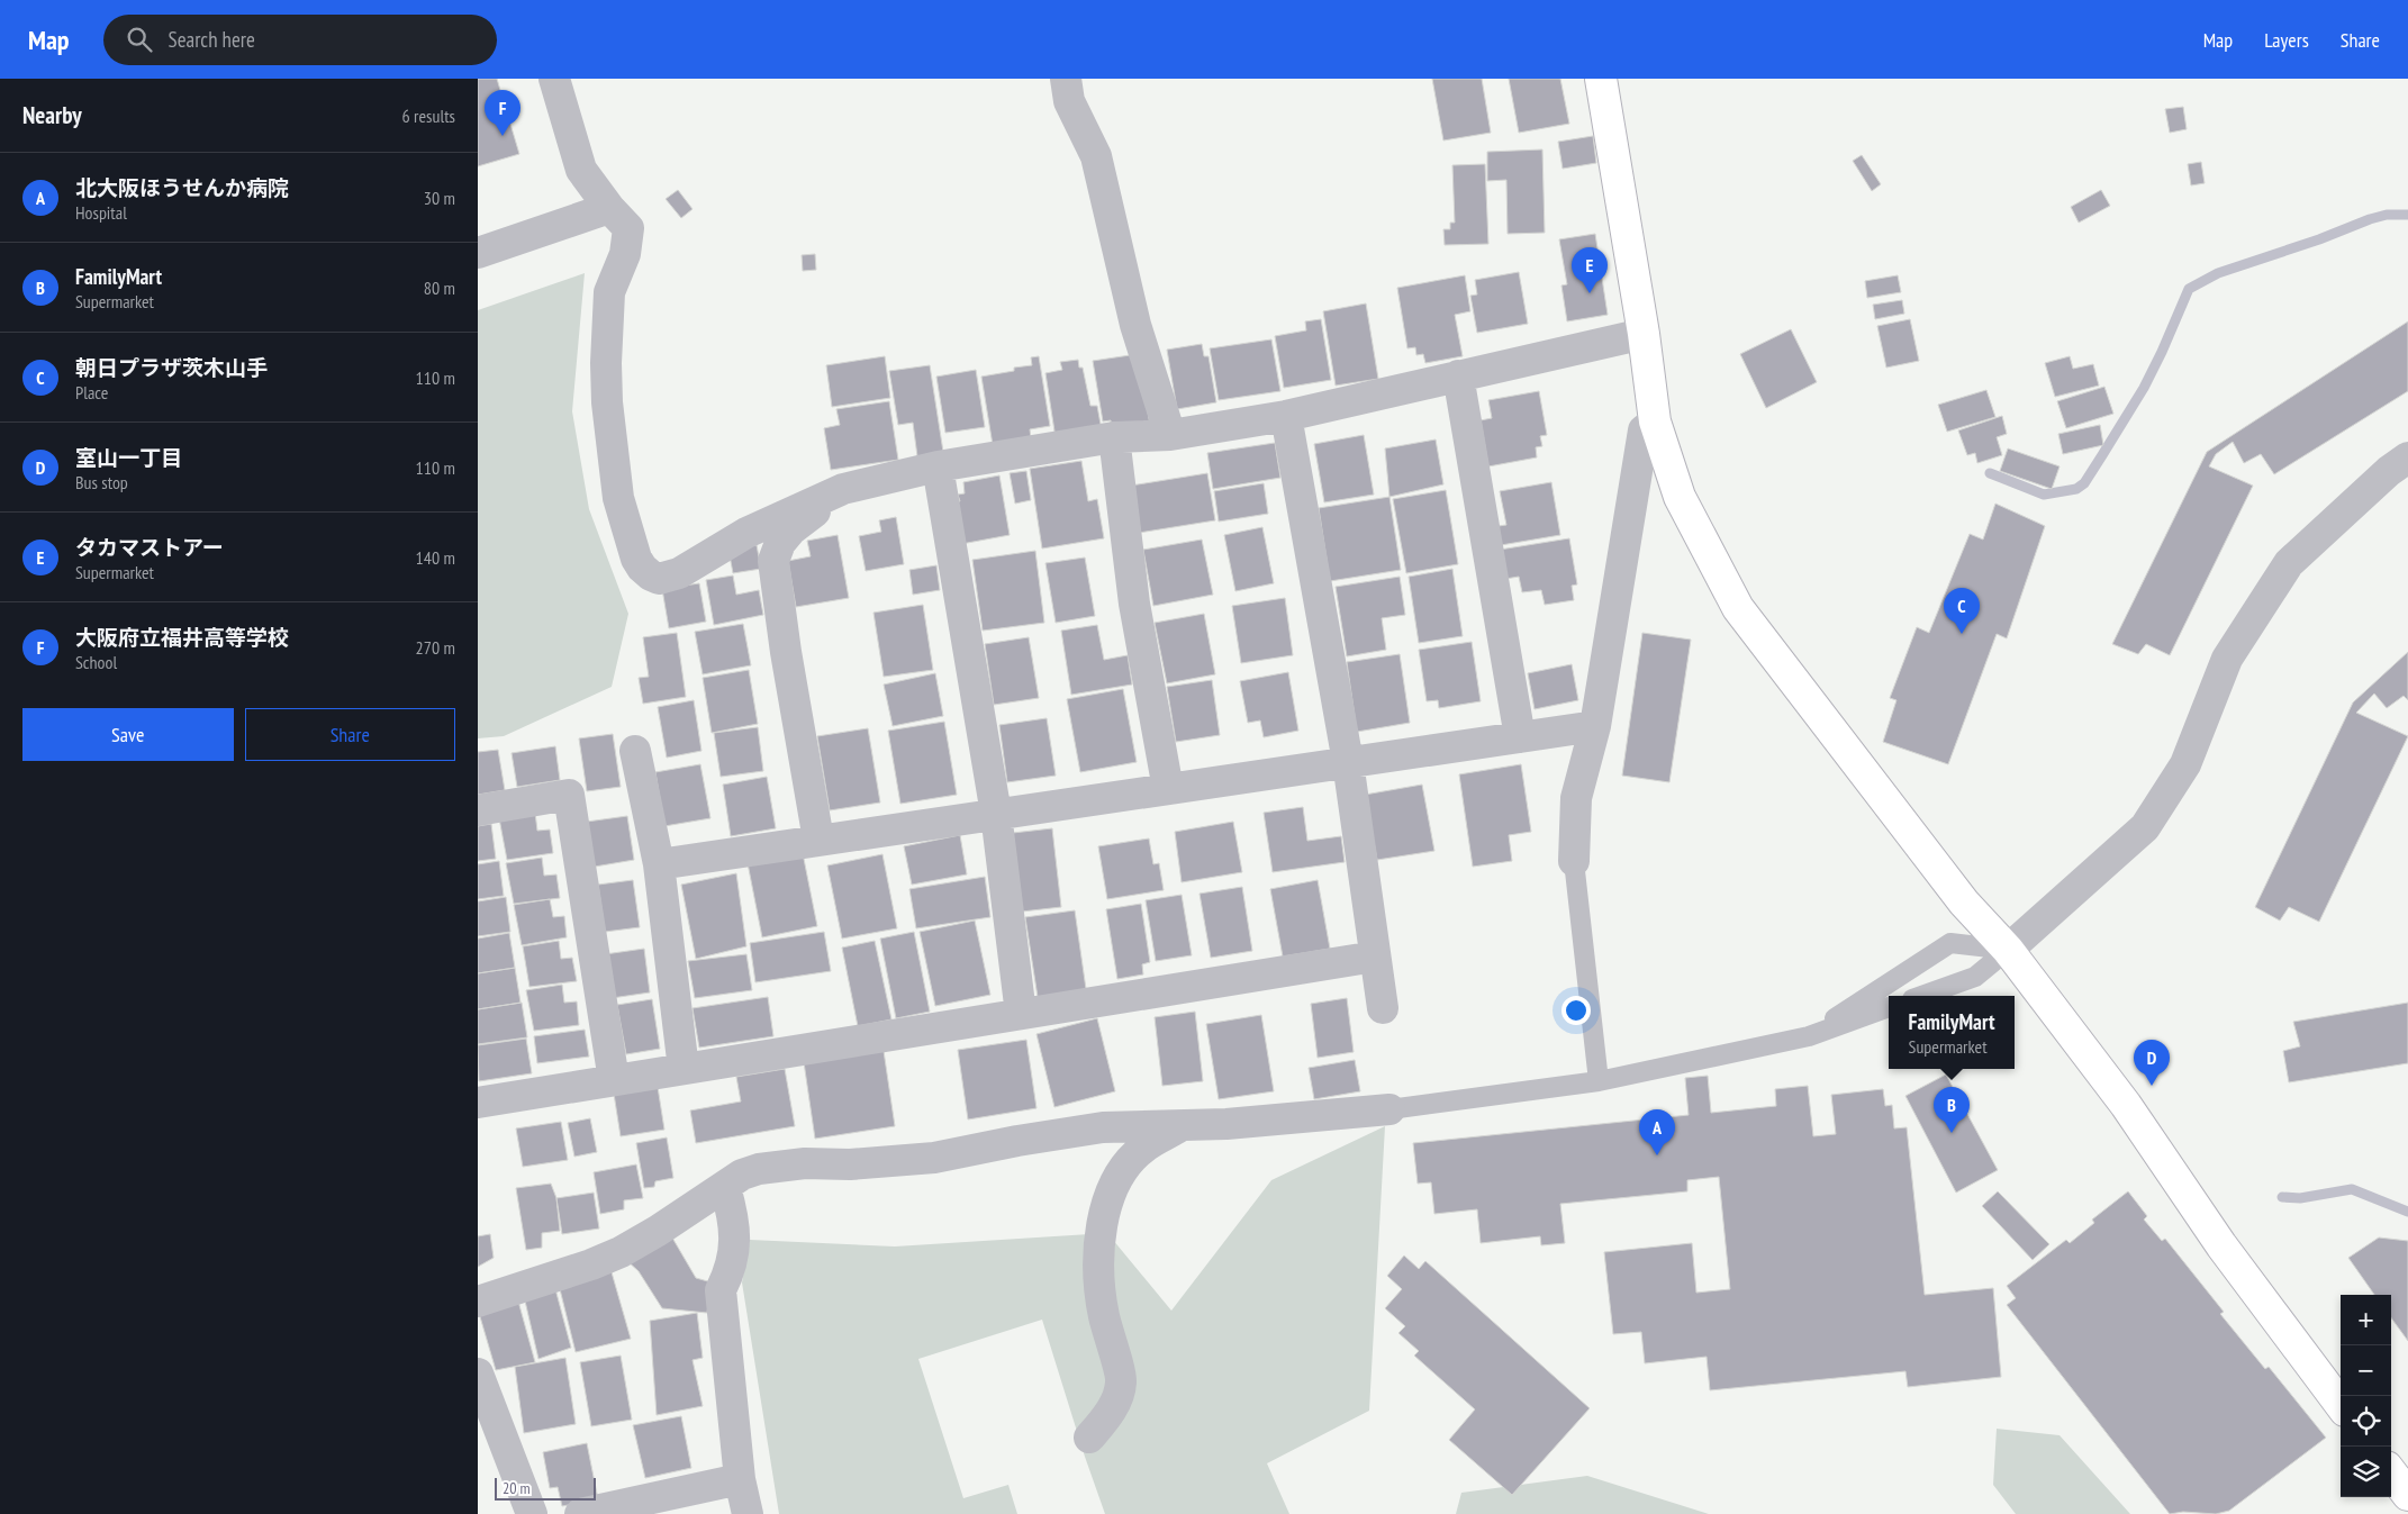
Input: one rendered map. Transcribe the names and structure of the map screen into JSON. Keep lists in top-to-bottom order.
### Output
{
  "scale_bar": "20 m",
  "page": {
    "header": "Map",
    "search": "Search here",
    "nav": ["Map", "Layers", "Share"],
    "heading": ["Nearby", "6 results"],
    "pins": [
      "F",
      "E",
      "C",
      "D",
      "B",
      "A"
    ],
    "list": [
      {
        "mark": "A",
        "name": "北大阪ほうせんか病院",
        "note": "Hospital",
        "value": "30 m"
      },
      {
        "mark": "B",
        "name": "FamilyMart",
        "note": "Supermarket",
        "value": "80 m"
      },
      {
        "mark": "C",
        "name": "朝日プラザ茨木山手",
        "note": "Place",
        "value": "110 m"
      },
      {
        "mark": "D",
        "name": "室山一丁目",
        "note": "Bus stop",
        "value": "110 m"
      },
      {
        "mark": "E",
        "name": "タカマストアー",
        "note": "Supermarket",
        "value": "140 m"
      },
      {
        "mark": "F",
        "name": "大阪府立福井高等学校",
        "note": "School",
        "value": "270 m"
      }
    ],
    "buttons": ["Save", "Share"],
    "popup": ["FamilyMart", "Supermarket"],
    "map_buttons": ["+", "−"],
    "scale": "20 m"
  }
}
